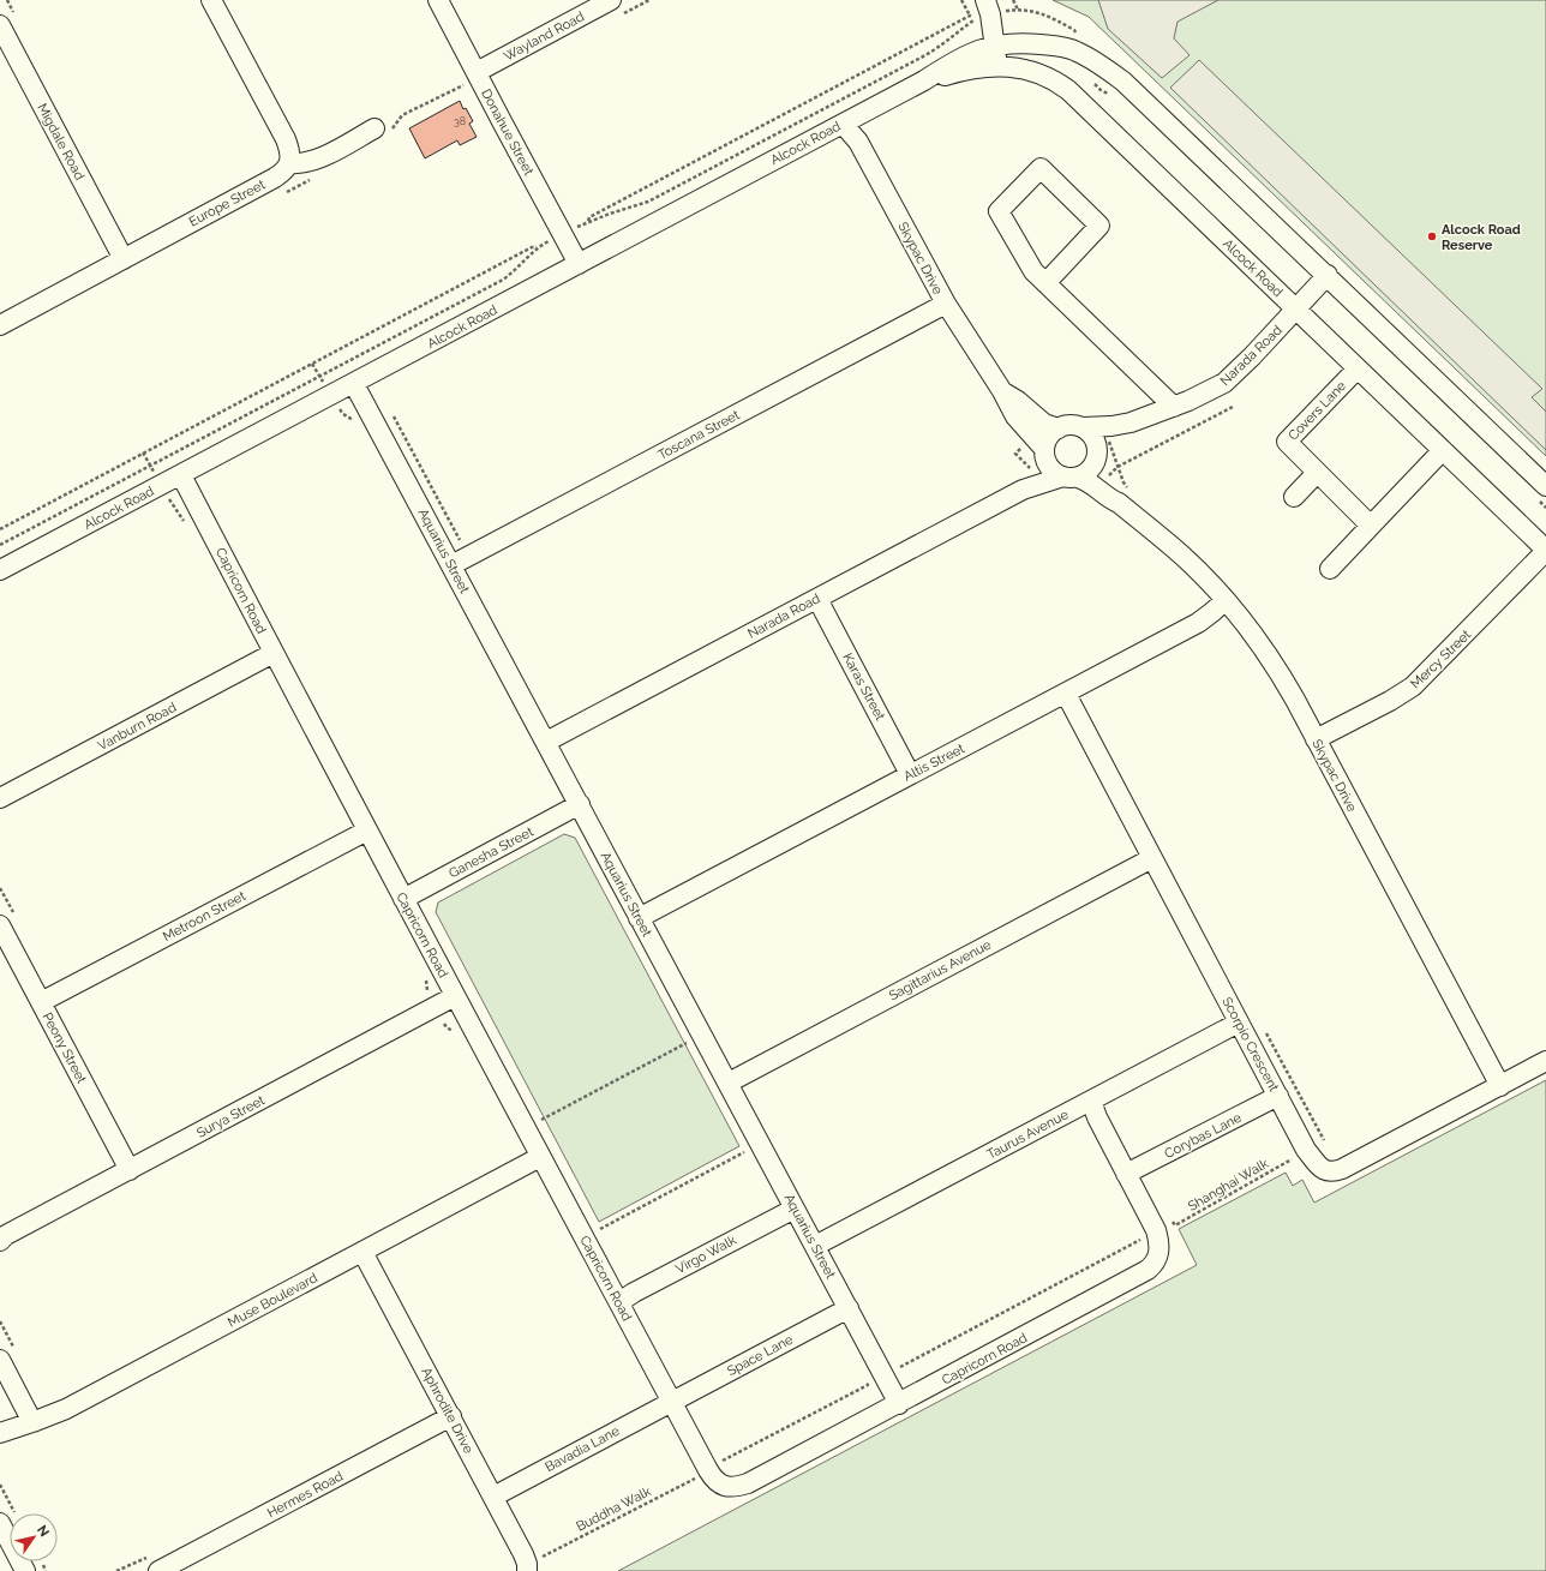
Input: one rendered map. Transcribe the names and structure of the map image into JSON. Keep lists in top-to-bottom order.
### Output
{
  "streets": {
    "street": [
      "Wayland Road",
      "Donahue Street",
      "Migdale Road",
      "Alcock Road",
      "Europe Street",
      "Skypac Drive",
      "Narada Road",
      "Covers Lane",
      "Toscana Street",
      "Aquarius Street",
      "Capricorn Road",
      "Mercy Street",
      "Karas Street",
      "Vanburn Road",
      "Altis Street",
      "Ganesha Street",
      "Metroon Street",
      "Sagittarius Avenue",
      "Scorpio Crescent",
      "Peony Street",
      "Surya Street",
      "Taurus Avenue",
      "Corybas Lane",
      "Virgo Walk",
      "Muse Boulevard",
      "Space Lane",
      "Aphrodite Drive",
      "Bavadia Lane",
      "Hermes Road"
    ],
    "path": ["Shanghai Walk", "Buddha Walk"]
  },
  "crossings": [
    ["Wayland Road", "Donahue Street"],
    ["Donahue Street", "Alcock Road"],
    ["Migdale Road", "Europe Street"],
    ["Alcock Road", "Skypac Drive"],
    ["Alcock Road", "Narada Road"],
    ["Alcock Road", "Covers Lane"],
    ["Alcock Road", "Aquarius Street"],
    ["Alcock Road", "Capricorn Road"],
    ["Alcock Road", "Mercy Street"],
    ["Skypac Drive", "Narada Road"],
    ["Skypac Drive", "Toscana Street"],
    ["Skypac Drive", "Mercy Street"],
    ["Skypac Drive", "Altis Street"],
    ["Skypac Drive", "Scorpio Crescent"],
    ["Narada Road", "Aquarius Street"],
    ["Narada Road", "Karas Street"],
    ["Toscana Street", "Aquarius Street"],
    ["Aquarius Street", "Capricorn Road"],
    ["Aquarius Street", "Altis Street"],
    ["Aquarius Street", "Ganesha Street"],
    ["Aquarius Street", "Sagittarius Avenue"],
    ["Aquarius Street", "Taurus Avenue"],
    ["Aquarius Street", "Virgo Walk"],
    ["Aquarius Street", "Space Lane"],
    ["Capricorn Road", "Vanburn Road"],
    ["Capricorn Road", "Ganesha Street"],
    ["Capricorn Road", "Metroon Street"],
    ["Capricorn Road", "Surya Street"],
    ["Capricorn Road", "Taurus Avenue"],
    ["Capricorn Road", "Corybas Lane"],
    ["Capricorn Road", "Virgo Walk"],
    ["Capricorn Road", "Muse Boulevard"],
    ["Capricorn Road", "Space Lane"],
    ["Capricorn Road", "Bavadia Lane"],
    ["Capricorn Road", "Buddha Walk"],
    ["Karas Street", "Altis Street"],
    ["Altis Street", "Scorpio Crescent"],
    ["Metroon Street", "Peony Street"],
    ["Sagittarius Avenue", "Scorpio Crescent"],
    ["Scorpio Crescent", "Taurus Avenue"],
    ["Scorpio Crescent", "Corybas Lane"],
    ["Peony Street", "Surya Street"],
    ["Muse Boulevard", "Aphrodite Drive"],
    ["Space Lane", "Bavadia Lane"],
    ["Aphrodite Drive", "Bavadia Lane"],
    ["Aphrodite Drive", "Hermes Road"],
    ["Aphrodite Drive", "Buddha Walk"]
  ],
  "places": ["Alcock Road Reserve"],
  "house_numbers": ["38"],
  "north": "top right"
}
